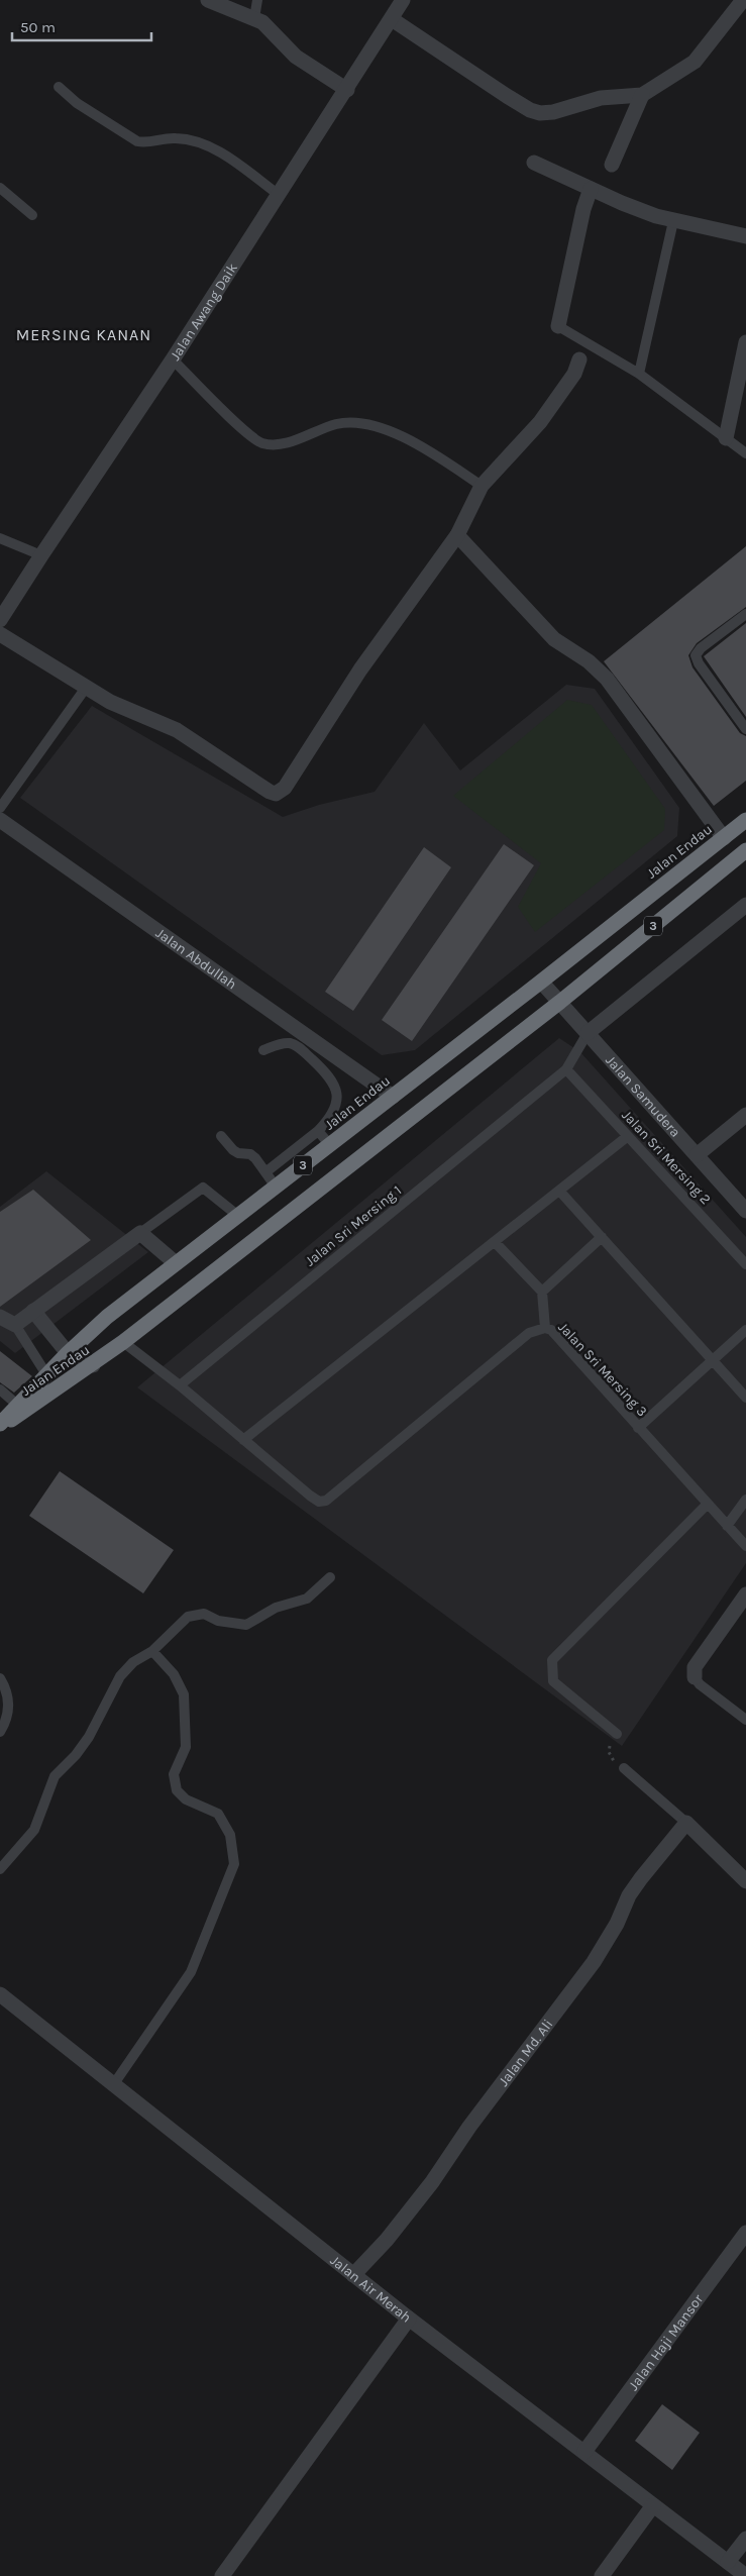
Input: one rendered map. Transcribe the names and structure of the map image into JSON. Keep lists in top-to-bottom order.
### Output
{
  "streets": {
    "highway": ["Jalan Endau", "3"],
    "street": [
      "Jalan Awang Daik",
      "Jalan Abdullah",
      "Jalan Samudera",
      "Jalan Md. Ali",
      "Jalan Air Merah",
      "Jalan Haji Mansor"
    ],
    "lane": ["Jalan Sri Mersing 2", "Jalan Sri Mersing 1", "Jalan Sri Mersing 3"]
  },
  "crossings": [
    ["Jalan Endau", "Jalan Abdullah"],
    ["Jalan Endau", "Jalan Samudera"],
    ["Jalan Samudera", "Jalan Sri Mersing 1"],
    ["Jalan Sri Mersing 2", "Jalan Sri Mersing 1"],
    ["Jalan Md. Ali", "Jalan Air Merah"],
    ["Jalan Air Merah", "Jalan Haji Mansor"]
  ],
  "districts": ["MERSING KANAN"],
  "scale_bar": "50 m"
}
